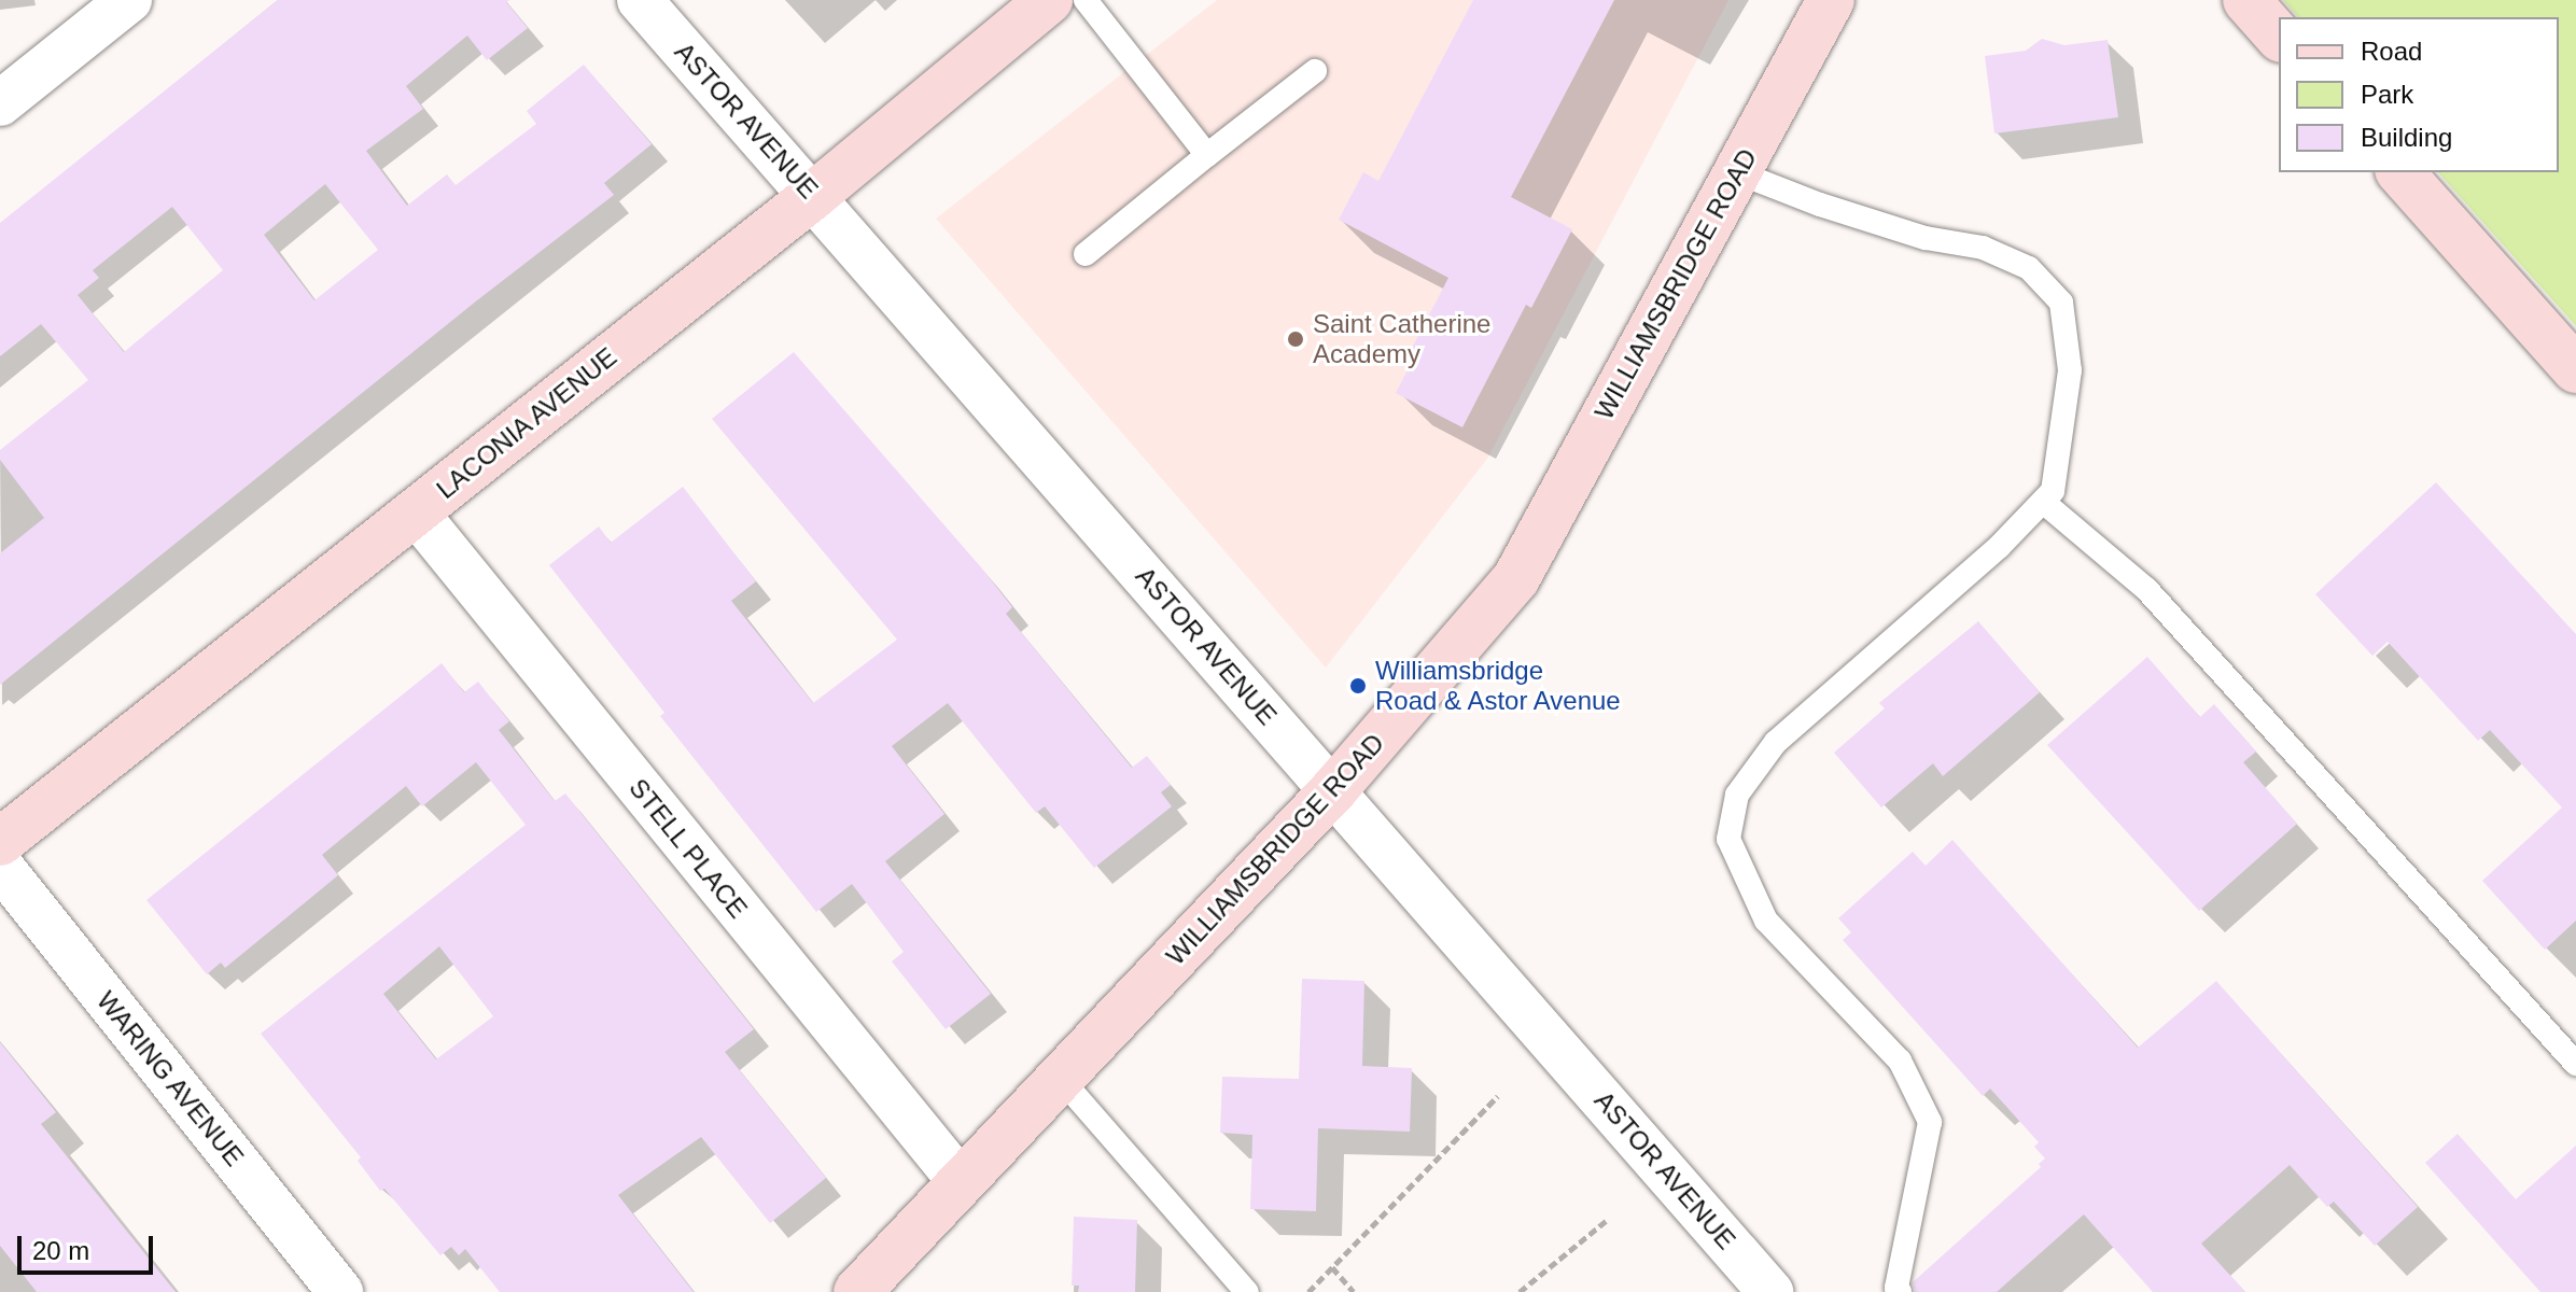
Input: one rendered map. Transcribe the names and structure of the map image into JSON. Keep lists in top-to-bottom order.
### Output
{
  "streets": {
    "street": [
      "ASTOR AVENUE",
      "WILLIAMSBRIDGE ROAD",
      "LACONIA AVENUE",
      "STELL PLACE",
      "WARING AVENUE"
    ]
  },
  "crossings": [
    ["ASTOR AVENUE", "WILLIAMSBRIDGE ROAD"],
    ["ASTOR AVENUE", "LACONIA AVENUE"],
    ["WILLIAMSBRIDGE ROAD", "STELL PLACE"],
    ["LACONIA AVENUE", "STELL PLACE"]
  ],
  "places": ["Saint Catherine Academy", "Williamsbridge Road & Astor Avenue"],
  "legend": ["Road", "Park", "Building"],
  "scale_bar": "20 m"
}
